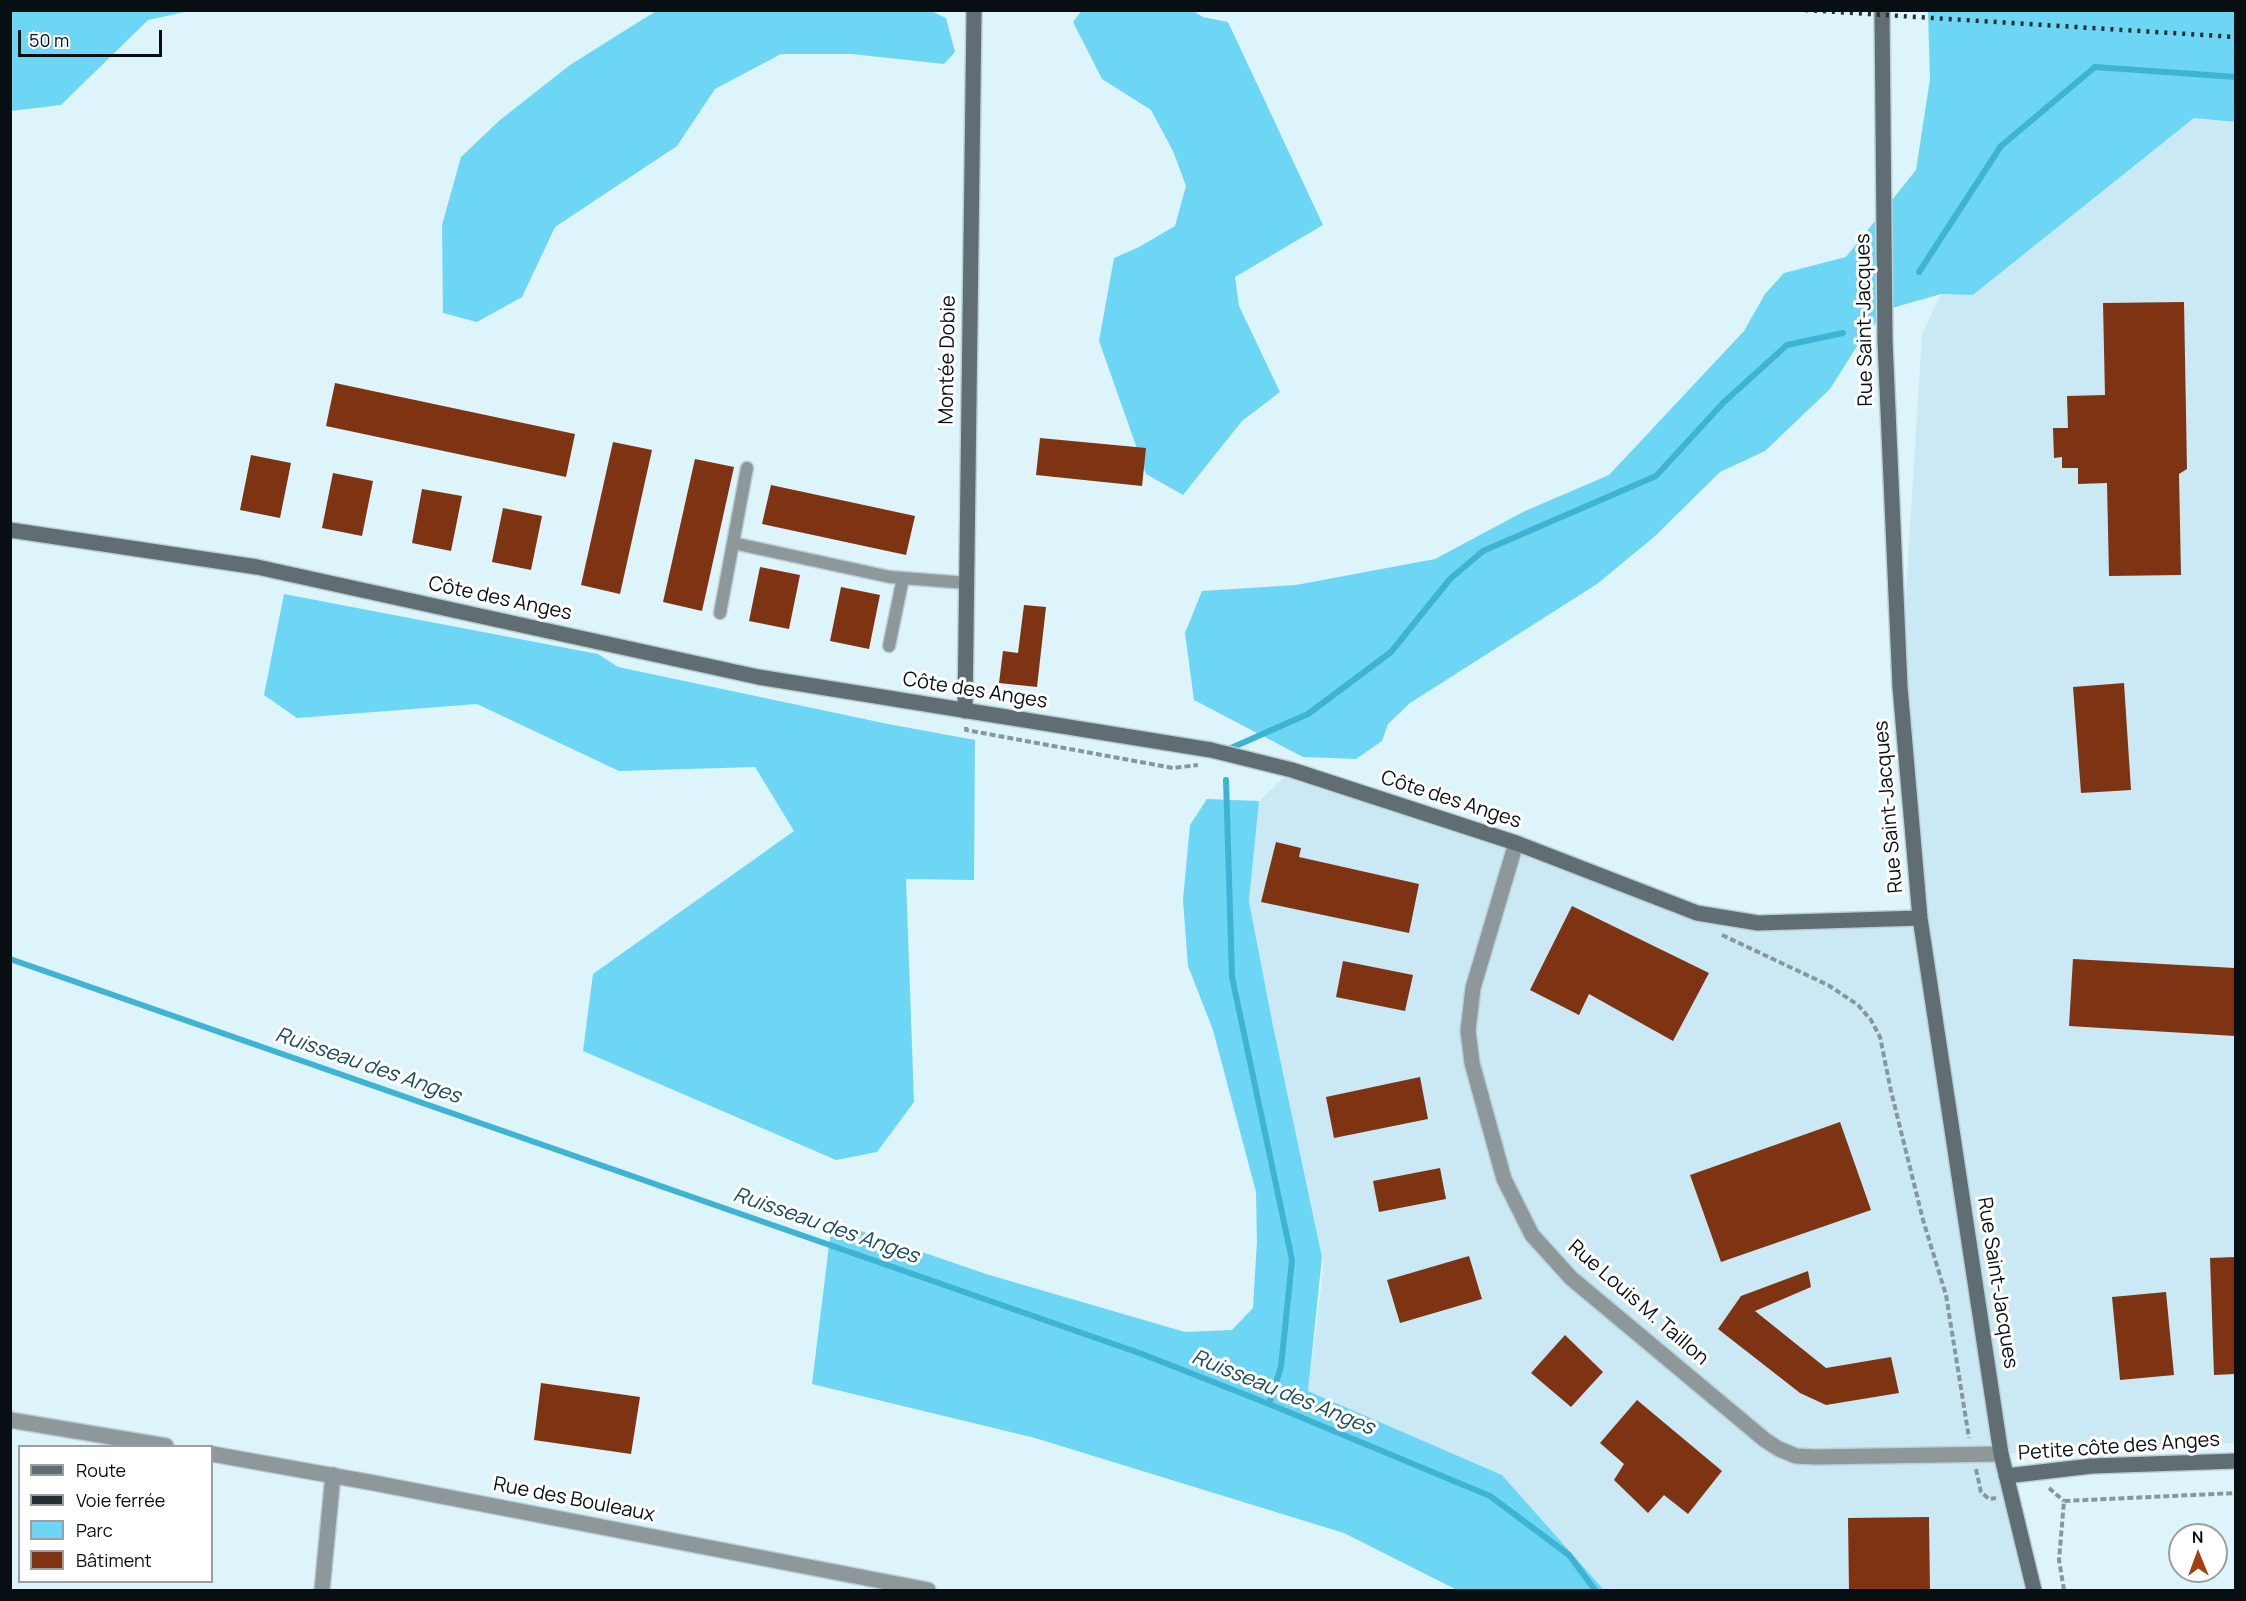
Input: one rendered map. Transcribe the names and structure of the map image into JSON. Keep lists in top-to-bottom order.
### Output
{
  "streets": {
    "street": [
      "Rue Saint-Jacques",
      "Montée Dobie",
      "Côte des Anges",
      "Rue Louis M. Taillon",
      "Petite côte des Anges",
      "Rue des Bouleaux"
    ]
  },
  "crossings": [
    ["Rue Saint-Jacques", "Côte des Anges"],
    ["Rue Saint-Jacques", "Rue Louis M. Taillon"],
    ["Rue Saint-Jacques", "Petite côte des Anges"],
    ["Montée Dobie", "Côte des Anges"],
    ["Côte des Anges", "Rue Louis M. Taillon"]
  ],
  "water": ["Ruisseau des Anges"],
  "legend": [
    "Route",
    "Voie ferrée",
    "Parc",
    "Bâtiment"
  ],
  "scale_bar": "50 m",
  "north": "top"
}
